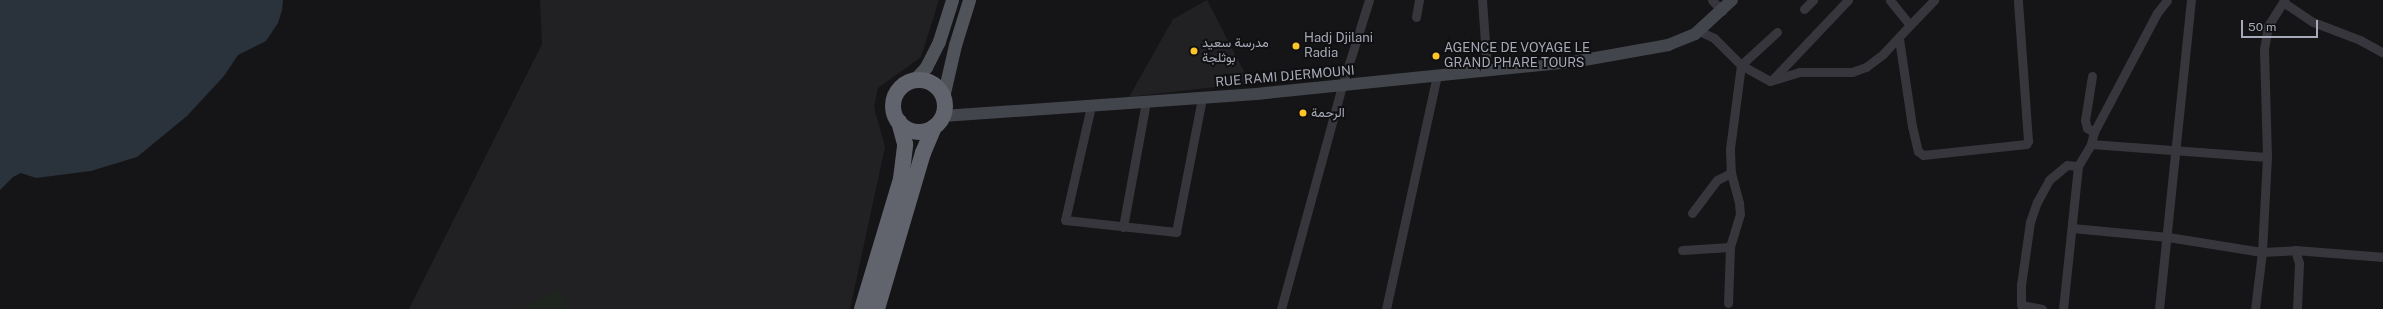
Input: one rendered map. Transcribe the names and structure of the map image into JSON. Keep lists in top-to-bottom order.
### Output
{
  "streets": {
    "main road": ["RUE RAMI DJERMOUNI"]
  },
  "places": [
    "Hadj Djilani Radia",
    "مدرسة سعيد بوثلجة",
    "AGENCE DE VOYAGE LE GRAND PHARE TOURS",
    "الرحمة"
  ],
  "scale_bar": "50 m"
}
